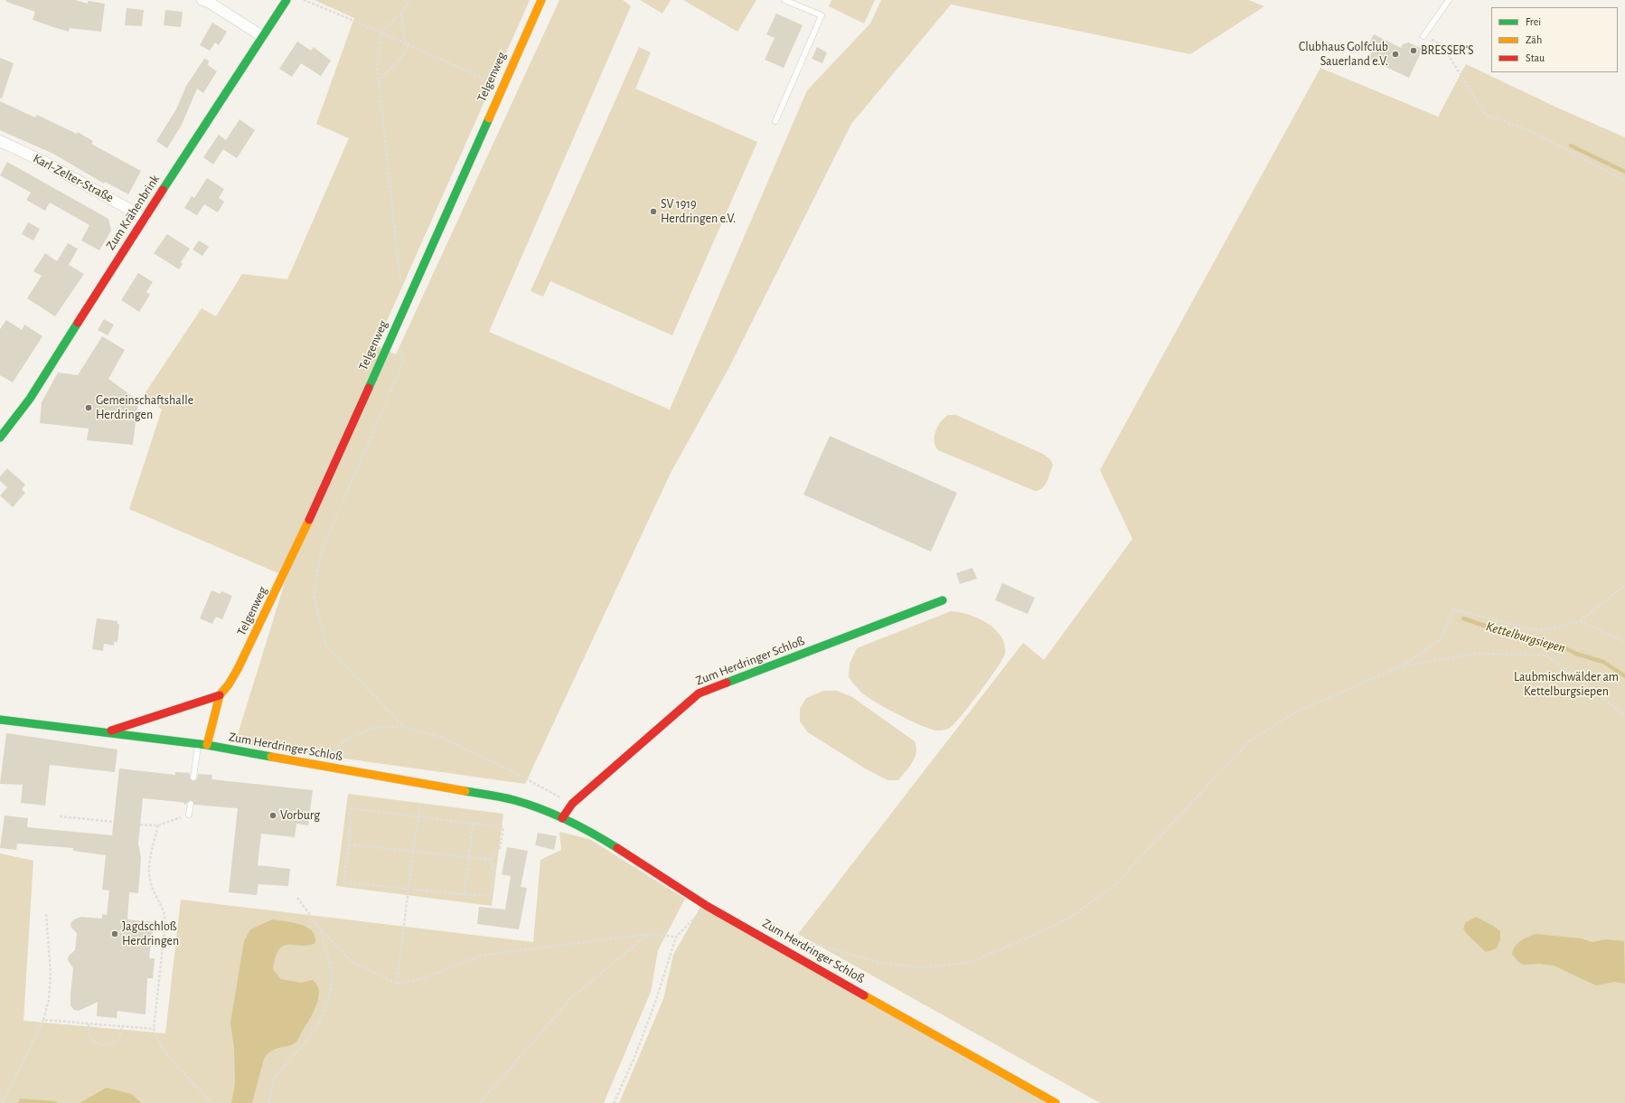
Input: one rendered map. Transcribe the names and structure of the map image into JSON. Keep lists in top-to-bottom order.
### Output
{
  "streets": {
    "street": [
      "Telgenweg",
      "Karl-Zelter-Straße",
      "Zum Krähenbrink",
      "Zum Herdringer Schloß"
    ]
  },
  "crossings": [
    ["Telgenweg", "Zum Herdringer Schloß"],
    ["Karl-Zelter-Straße", "Zum Krähenbrink"]
  ],
  "water": ["Kettelburgsiepen"],
  "parks": ["Laubmischwälder am Kettelburgsiepen"],
  "places": [
    "BRESSER'S",
    "Clubhaus Golfclub Sauerland e.V.",
    "SV 1919 Herdringen e.V.",
    "Gemeinschaftshalle Herdringen",
    "Vorburg",
    "Jagdschloß Herdringen"
  ],
  "legend": ["Frei", "Zäh", "Stau"]
}
